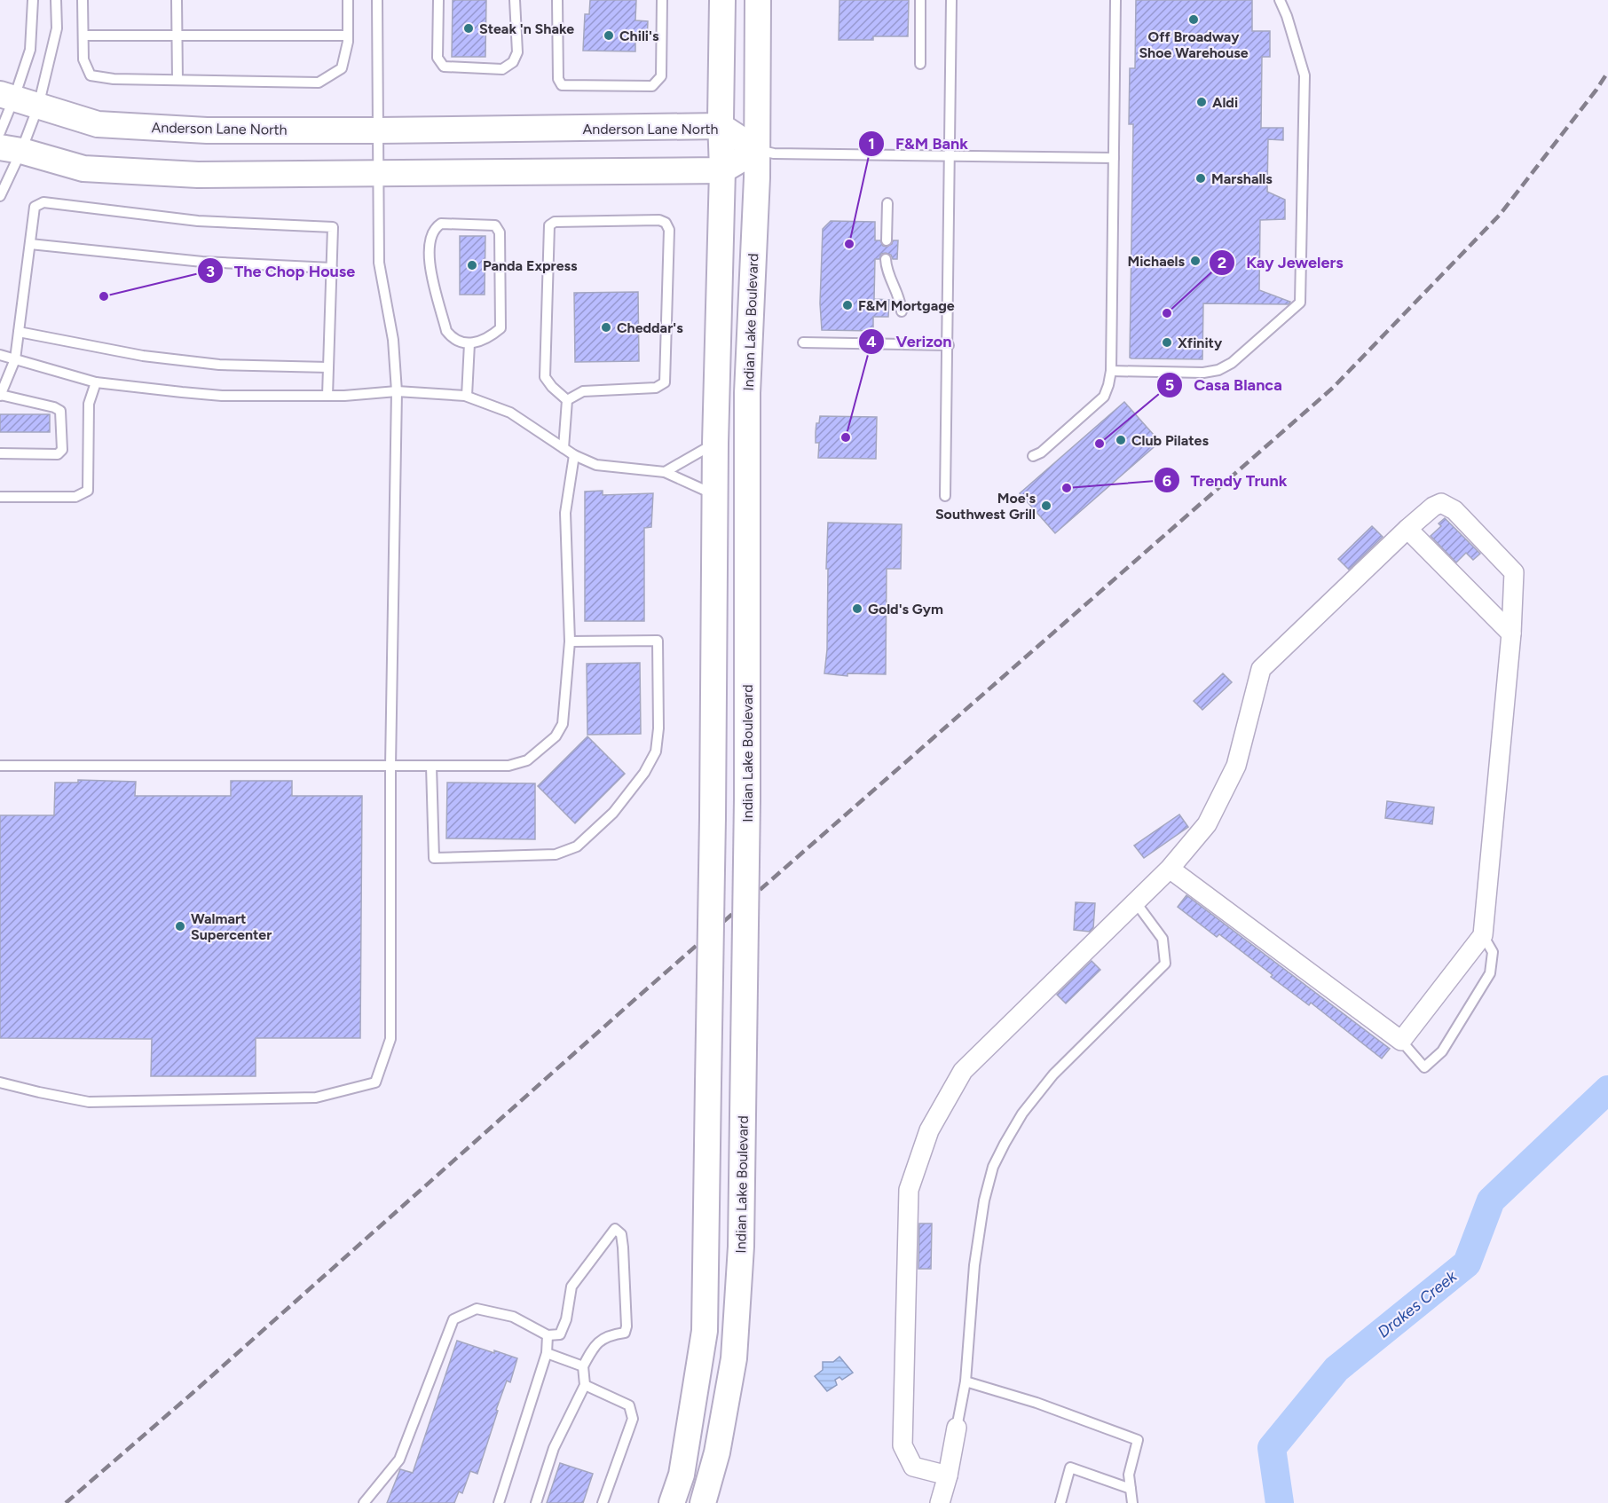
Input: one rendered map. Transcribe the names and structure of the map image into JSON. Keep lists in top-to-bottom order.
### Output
{
  "streets": {
    "main road": ["Anderson Lane North", "Indian Lake Boulevard"]
  },
  "crossings": [
    ["Anderson Lane North", "Indian Lake Boulevard"]
  ],
  "water": ["Drakes Creek"],
  "places": [
    "Off Broadway Shoe Warehouse",
    "Steak 'n Shake",
    "Chili's",
    "Aldi",
    "Marshalls",
    "F&M Bank",
    "Michaels",
    "Panda Express",
    "The Chop House",
    "F&M Mortgage",
    "Kay Jewelers",
    "Cheddar's",
    "Xfinity",
    "Verizon",
    "Club Pilates",
    "Casa Blanca",
    "Trendy Trunk",
    "Moe's Southwest Grill",
    "Gold's Gym",
    "Walmart Supercenter"
  ]
}
